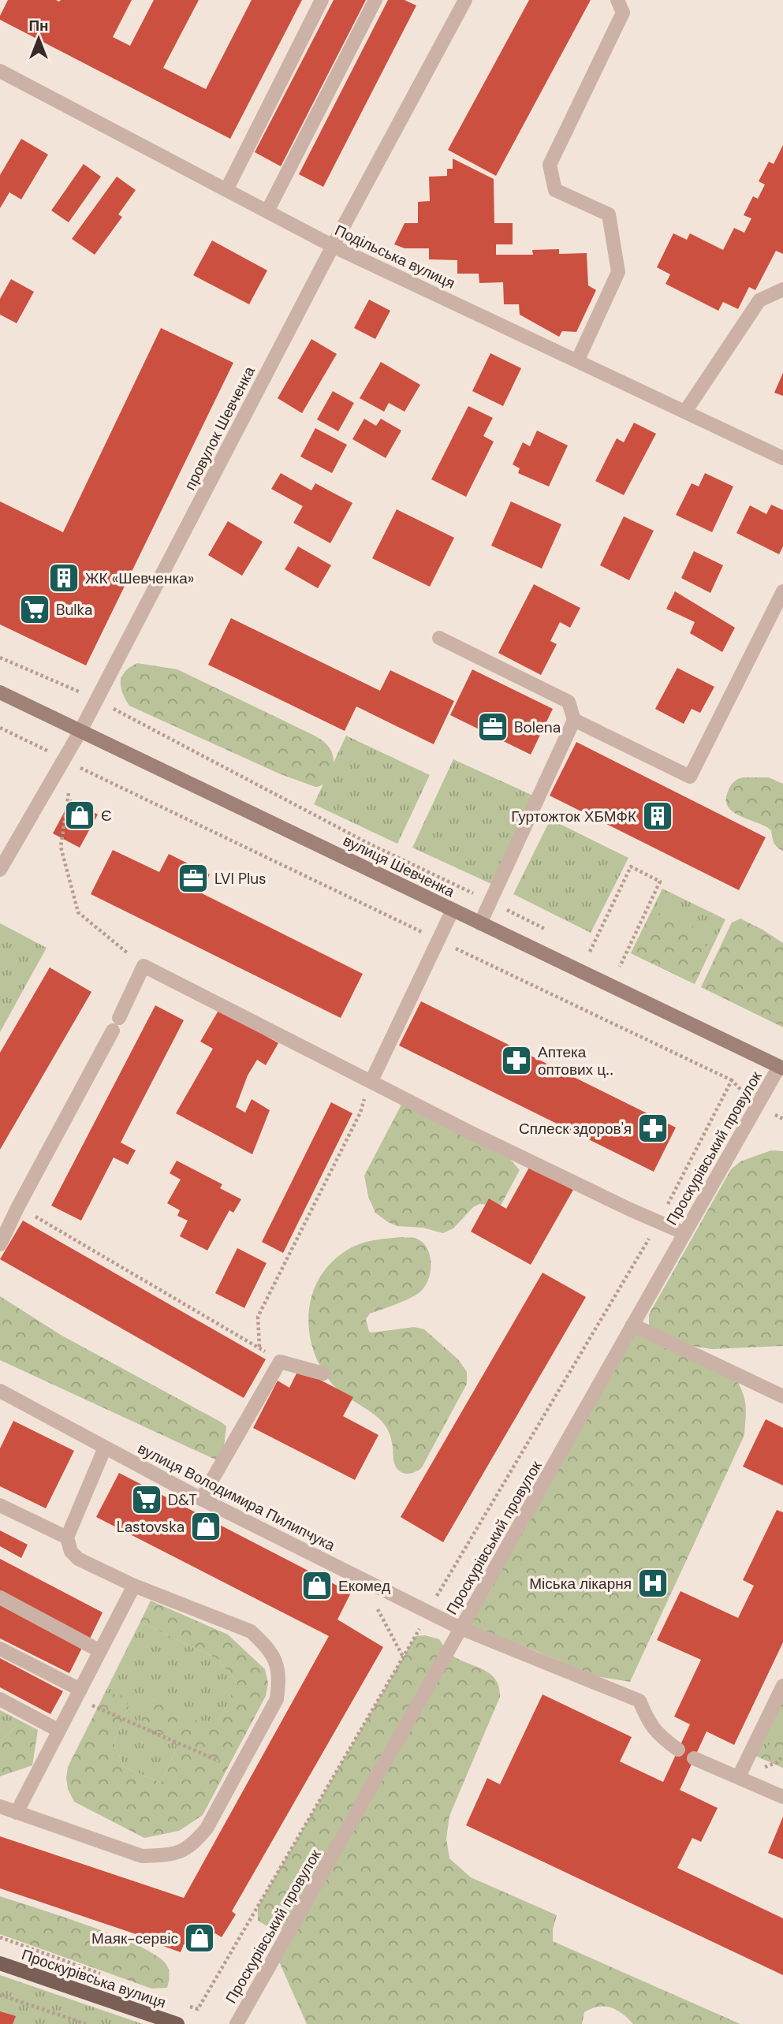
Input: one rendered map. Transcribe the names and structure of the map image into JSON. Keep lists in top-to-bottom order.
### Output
{
  "streets": {
    "main road": ["вулиця Шевченка", "Проскурівська вулиця"],
    "street": [
      "Подільська вулиця",
      "провулок Шевченка",
      "Проскурівський провулок",
      "вулиця Володимира Пилипчука"
    ]
  },
  "crossings": [
    ["Подільська вулиця", "провулок Шевченка"],
    ["провулок Шевченка", "вулиця Шевченка"],
    ["вулиця Шевченка", "Проскурівський провулок"],
    ["Проскурівський провулок", "вулиця Володимира Пилипчука"]
  ],
  "places": {
    "building": ["ЖК «Шевченка»", "Гуртожток ХБМФК"],
    "supermarket": ["Bulka", "D&T"],
    "office": ["Bolena", "LVI Plus"],
    "shop": [
      "Є",
      "Lastovska",
      "Екомед",
      "Маяк-сервіс"
    ],
    "pharmacy": ["Аптека оптових ц‥", "Сплеск здоров'я"],
    "hospital": ["Міська лікарня"]
  },
  "north": "top"
}
